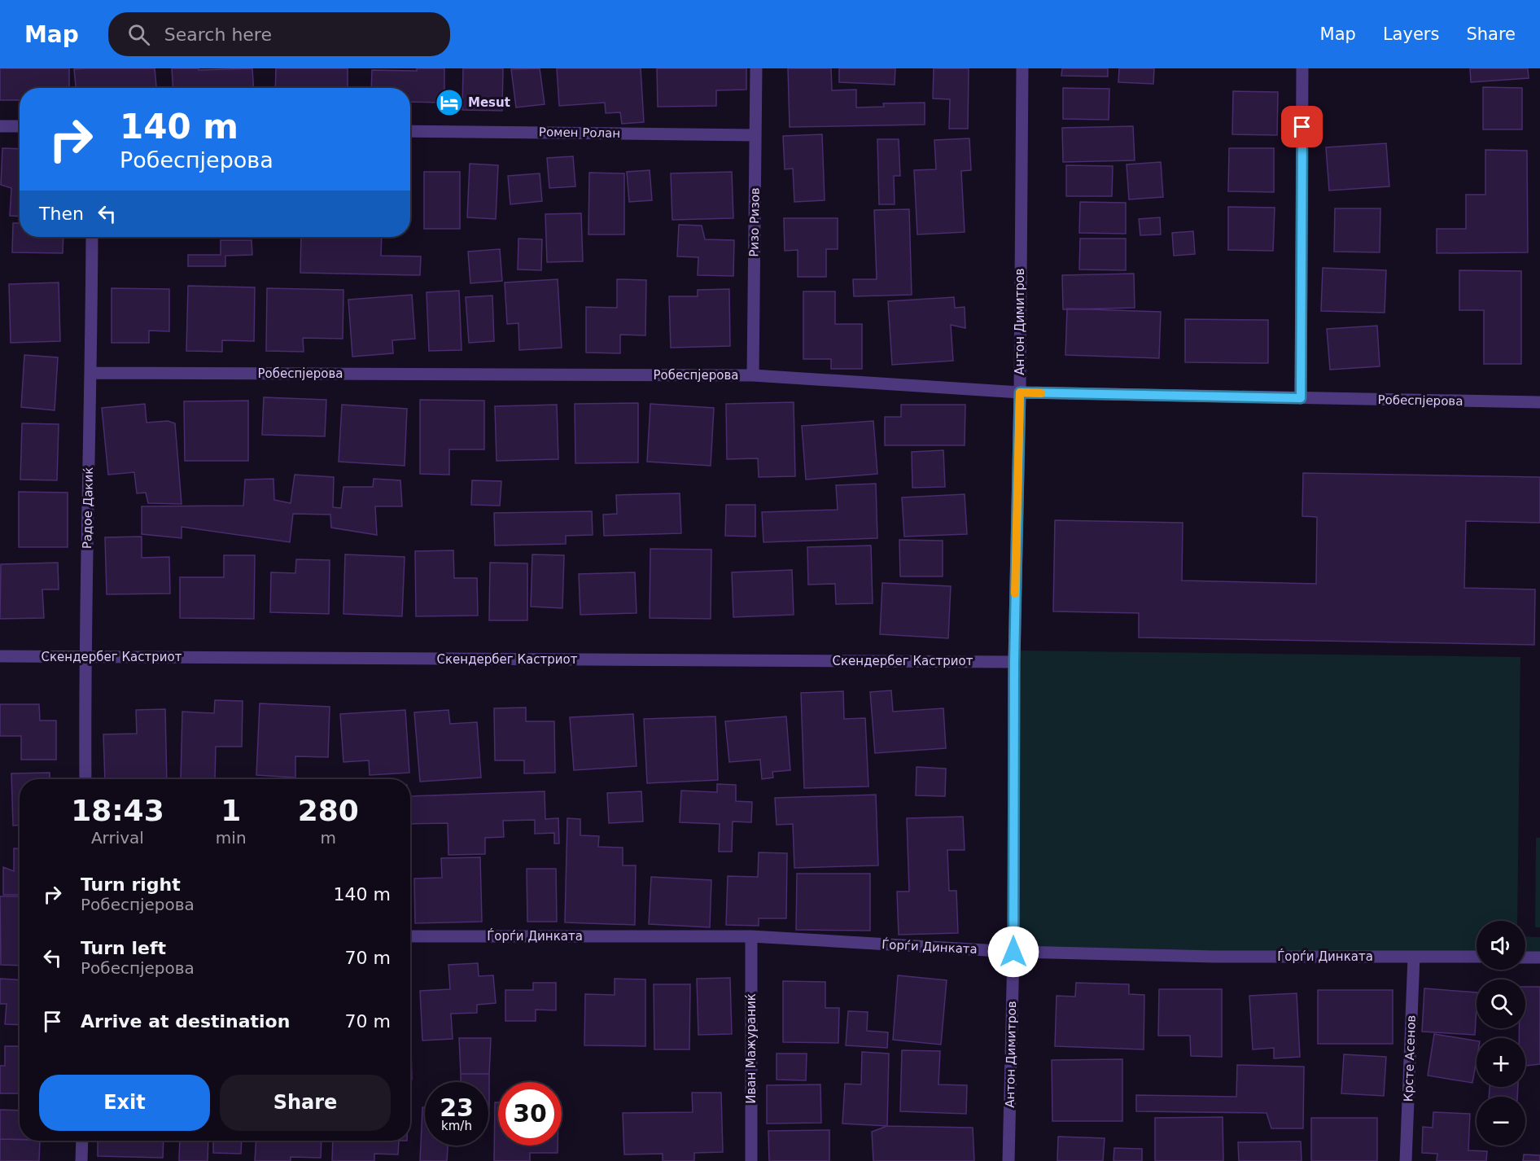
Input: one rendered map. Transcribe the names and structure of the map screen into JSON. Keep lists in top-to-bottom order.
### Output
{
  "streets": {
    "street": [
      "Ромен Ролан",
      "Ризо Ризов",
      "Антон Димитров",
      "Робеспјерова",
      "Радое Дакиќ",
      "Скендербег Кастриот",
      "Ѓорѓи Динката",
      "Иван Мажураниќ",
      "Крсте Асенов"
    ]
  },
  "crossings": [
    ["Ромен Ролан", "Ризо Ризов"],
    ["Ризо Ризов", "Робеспјерова"],
    ["Антон Димитров", "Робеспјерова"],
    ["Антон Димитров", "Скендербег Кастриот"],
    ["Антон Димитров", "Ѓорѓи Динката"],
    ["Робеспјерова", "Радое Дакиќ"],
    ["Радое Дакиќ", "Скендербег Кастриот"],
    ["Ѓорѓи Динката", "Иван Мажураниќ"],
    ["Ѓорѓи Динката", "Крсте Асенов"]
  ],
  "places": {
    "hotel": ["Mesut"]
  },
  "page": {
    "header": "Map",
    "search": "Search here",
    "nav": ["Map", "Layers", "Share"],
    "turn": ["140 m", "Робеспјерова"],
    "then": "Then",
    "eta": [
      "18:43",
      "Arrival",
      "1",
      "min",
      "280",
      "m"
    ],
    "list": [
      {
        "name": "Turn right",
        "note": "Робеспјерова",
        "value": "140 m"
      },
      {
        "name": "Turn left",
        "note": "Робеспјерова",
        "value": "70 m"
      },
      {
        "name": "Arrive at destination",
        "value": "70 m"
      }
    ],
    "map_buttons": ["+", "−"],
    "buttons": ["Exit", "Share"],
    "speed": "23 km/h",
    "limit": "30"
  }
}
